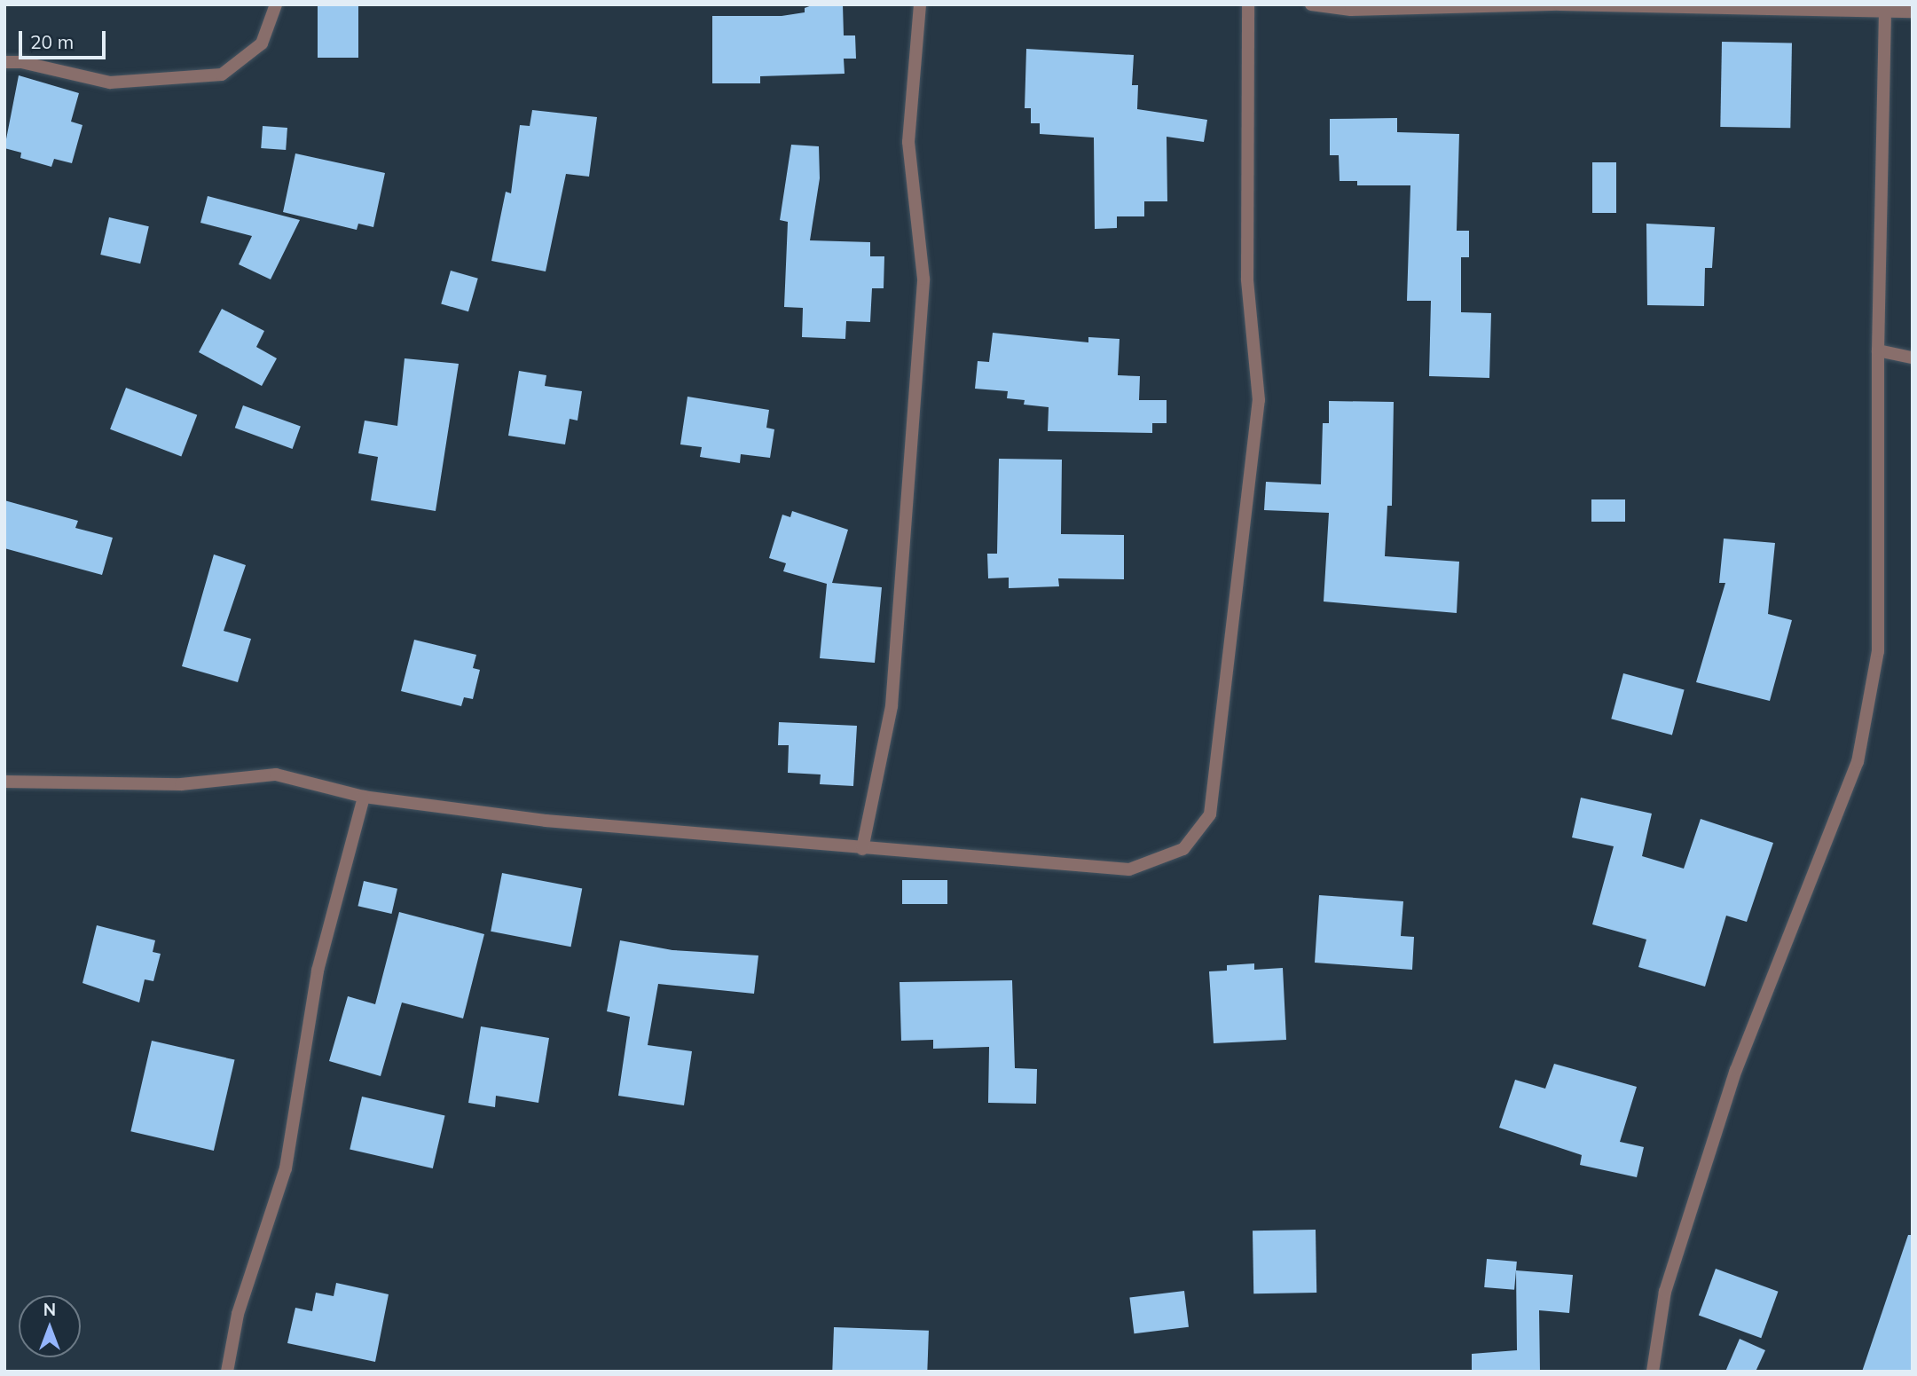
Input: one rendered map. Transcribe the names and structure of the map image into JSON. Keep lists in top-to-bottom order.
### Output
{
  "scale_bar": "20 m",
  "north": "top"
}
